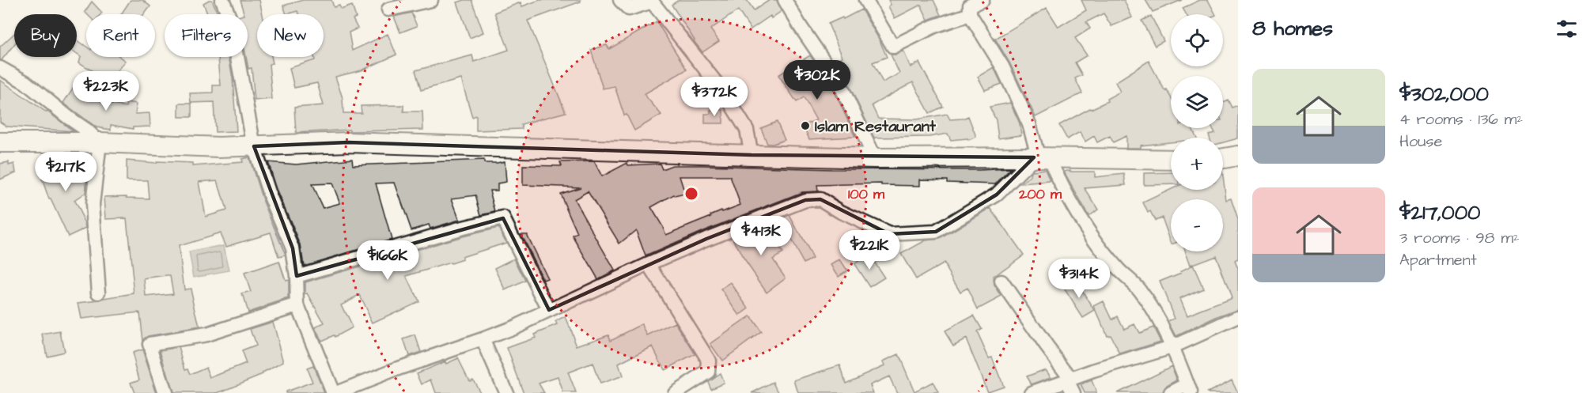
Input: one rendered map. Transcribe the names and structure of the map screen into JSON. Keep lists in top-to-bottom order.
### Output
{
  "places": ["Islam Restaurant"],
  "page": {
    "heading": "8 homes",
    "map_buttons": ["+", "−"],
    "chip": [
      "Buy",
      "Rent",
      "Filters",
      "New"
    ],
    "list": [
      {
        "name": "$302,000",
        "note": "4 rooms · 136 m² · House"
      },
      {
        "name": "$217,000",
        "note": "3 rooms · 98 m² · Apartment"
      }
    ],
    "price": [
      "$302K",
      "$223K",
      "$372K",
      "$217K",
      "$413K",
      "$221K",
      "$166K",
      "$314K"
    ]
  },
  "rings": ["100 m", "200 m"]
}
